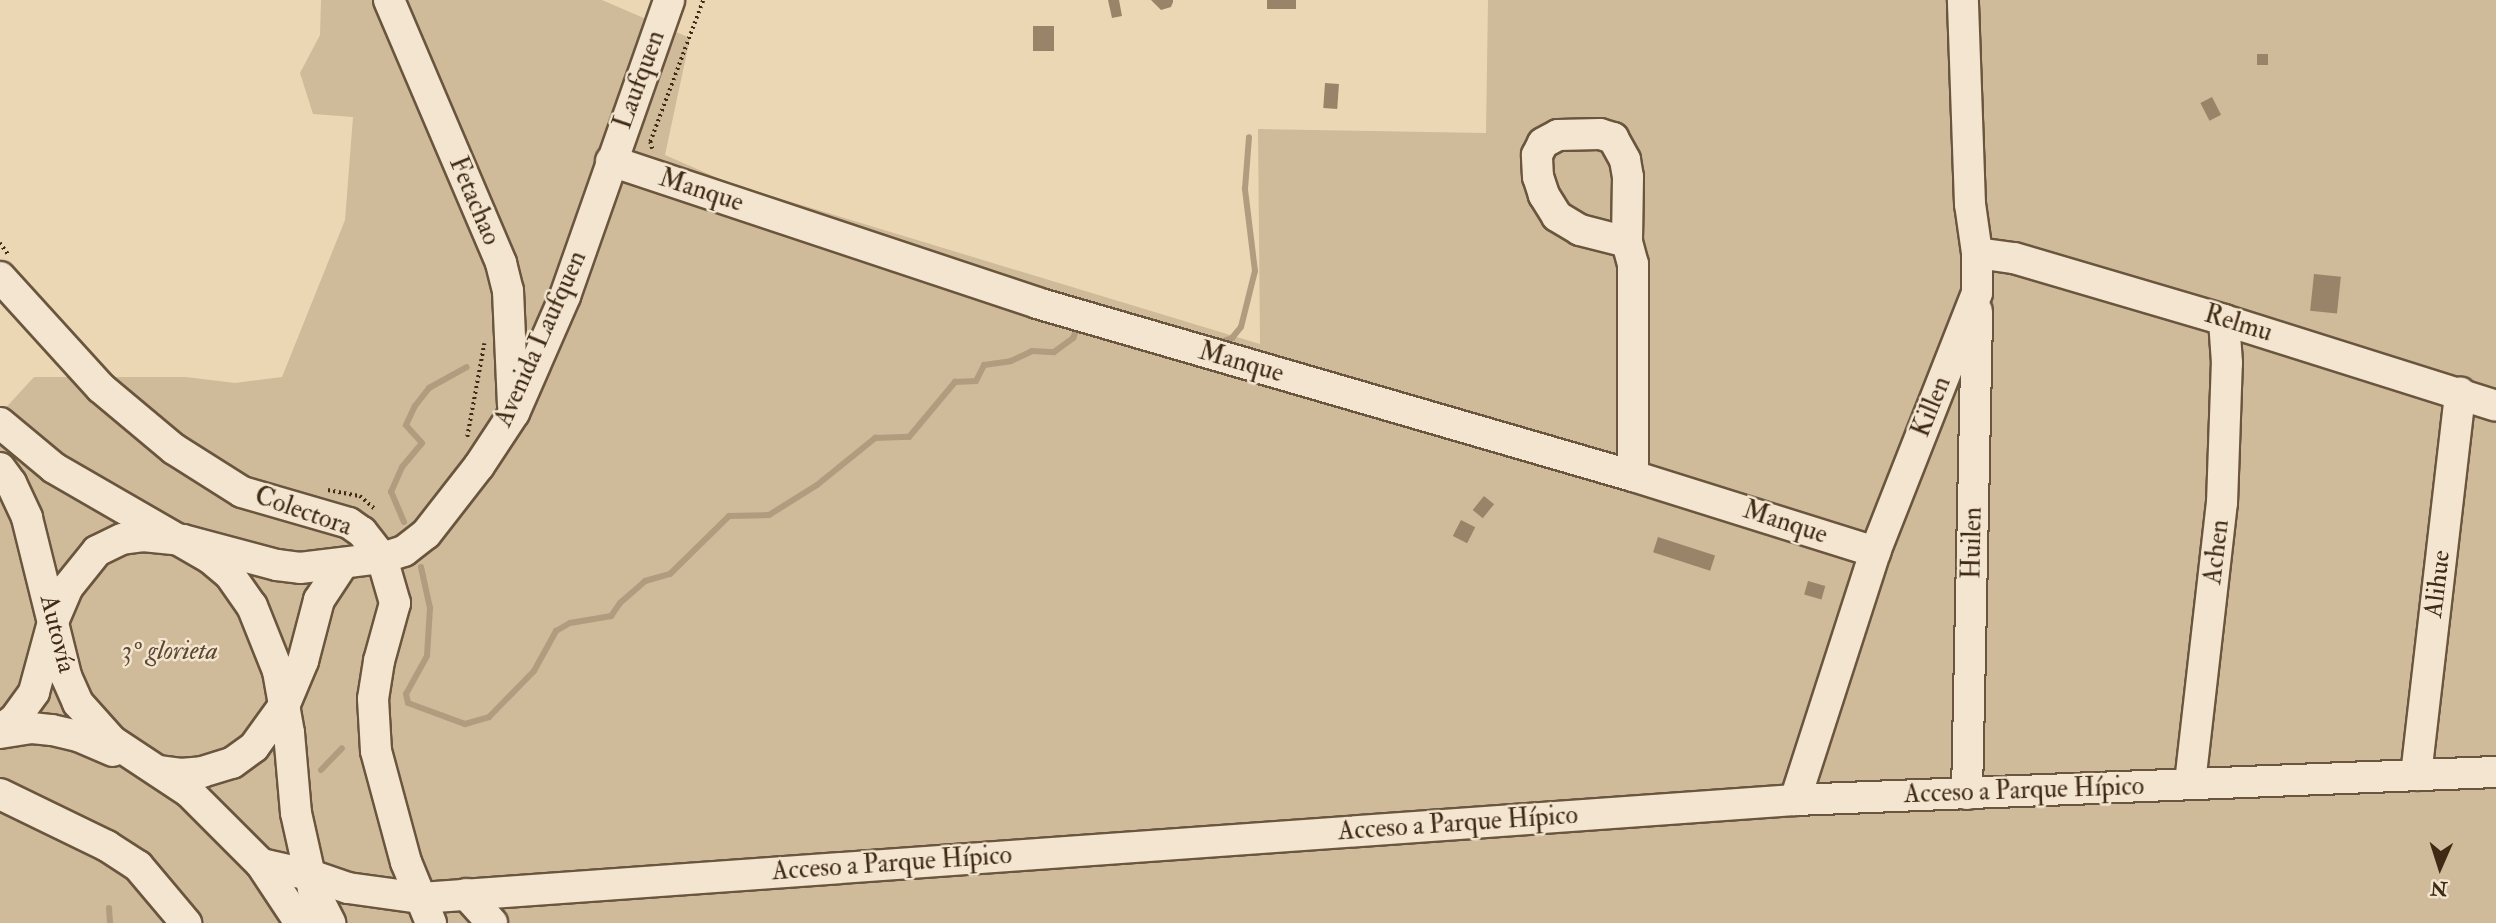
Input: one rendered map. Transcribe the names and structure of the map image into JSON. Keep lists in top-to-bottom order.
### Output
{
  "streets": {
    "street": [
      "Laufquen",
      "Manque",
      "Fetachao",
      "Relmu",
      "Avenida Laufquen",
      "Killen",
      "Colectora",
      "Huilen",
      "Achen",
      "Alihue",
      "Autovía",
      "Acceso a Parque Hípico"
    ]
  },
  "crossings": [
    ["Laufquen", "Manque"],
    ["Laufquen", "Avenida Laufquen"],
    ["Manque", "Avenida Laufquen"],
    ["Manque", "Killen"],
    ["Fetachao", "Avenida Laufquen"],
    ["Relmu", "Killen"],
    ["Relmu", "Achen"],
    ["Relmu", "Alihue"],
    ["Avenida Laufquen", "Colectora"],
    ["Avenida Laufquen", "Autovía"],
    ["Killen", "Huilen"],
    ["Killen", "Acceso a Parque Hípico"],
    ["Colectora", "Acceso a Parque Hípico"],
    ["Huilen", "Acceso a Parque Hípico"],
    ["Achen", "Acceso a Parque Hípico"],
    ["Alihue", "Acceso a Parque Hípico"],
    ["Autovía", "Acceso a Parque Hípico"]
  ],
  "parks": ["3º glorieta"],
  "north": "bottom"
}
